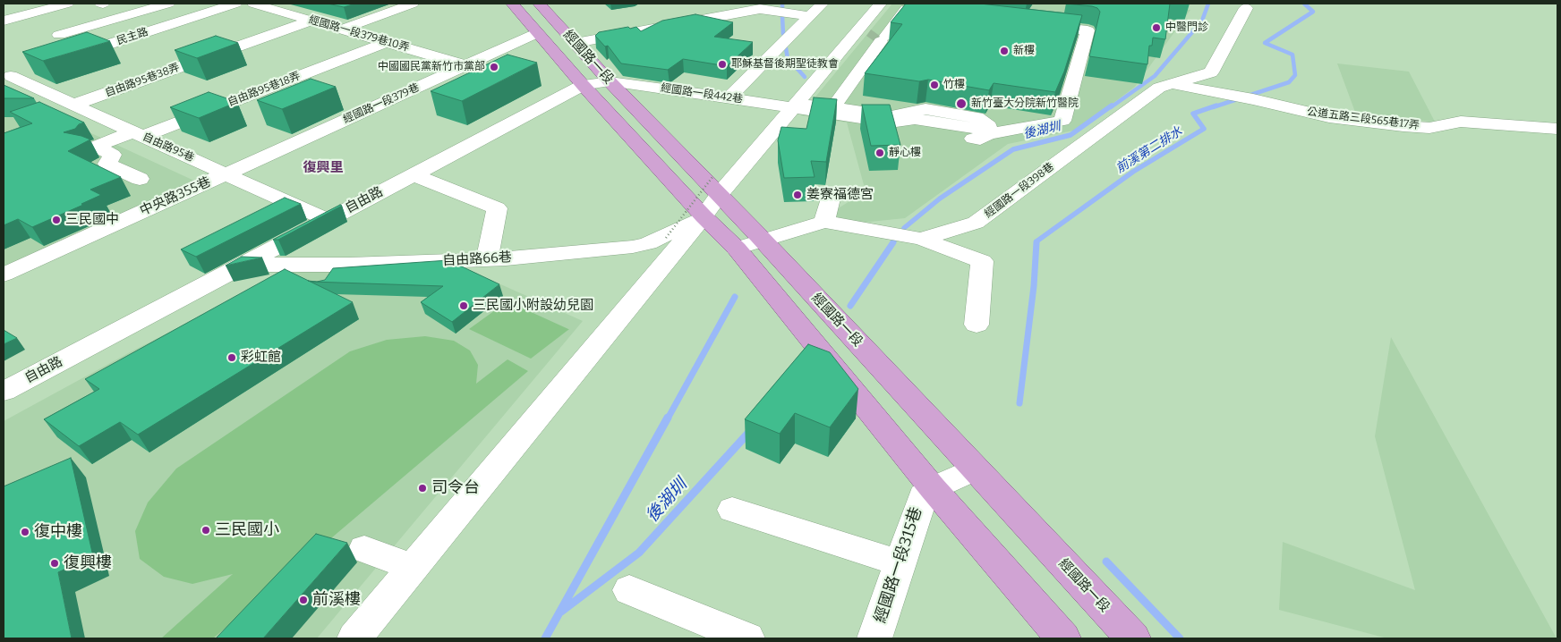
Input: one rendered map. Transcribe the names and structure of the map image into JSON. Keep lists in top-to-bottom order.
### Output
{
  "streets": {
    "main road": ["經國路一段"],
    "street": [
      "經國路一段379巷10弄",
      "民主路",
      "自由路95巷38弄",
      "自由路95巷18弄",
      "經國路一段442巷",
      "經國路一段379巷",
      "公道五路三段565巷17弄",
      "自由路95巷",
      "經國路一段398巷",
      "中央路355巷",
      "自由路",
      "自由路66巷",
      "經國路一段315巷"
    ]
  },
  "crossings": [
    ["經國路一段379巷10弄", "自由路95巷38弄"],
    ["經國路一段379巷10弄", "自由路95巷18弄"],
    ["經國路一段379巷10弄", "經國路一段379巷"],
    ["經國路一段", "經國路一段442巷"],
    ["經國路一段", "經國路一段379巷"],
    ["經國路一段", "經國路一段398巷"],
    ["經國路一段", "自由路"],
    ["經國路一段", "自由路66巷"],
    ["經國路一段", "經國路一段315巷"],
    ["自由路95巷38弄", "自由路95巷"],
    ["自由路95巷18弄", "自由路95巷"],
    ["經國路一段442巷", "自由路"],
    ["經國路一段379巷", "自由路95巷"],
    ["經國路一段379巷", "中央路355巷"],
    ["公道五路三段565巷17弄", "經國路一段398巷"],
    ["自由路95巷", "中央路355巷"],
    ["自由路95巷", "自由路"],
    ["自由路", "自由路66巷"]
  ],
  "districts": ["復興里"],
  "water": ["後湖圳", "前溪第二排水"],
  "places": [
    "中醫門診",
    "新樓",
    "耶穌基督後期聖徒教會",
    "中國國民黨新竹市黨部",
    "竹樓",
    "新竹臺大分院新竹醫院",
    "靜心樓",
    "姜寮福德宮",
    "三民國中",
    "三民國小附設幼兒園",
    "彩虹館",
    "司令台",
    "三民國小",
    "復中樓",
    "復興樓",
    "前溪樓"
  ]
}
